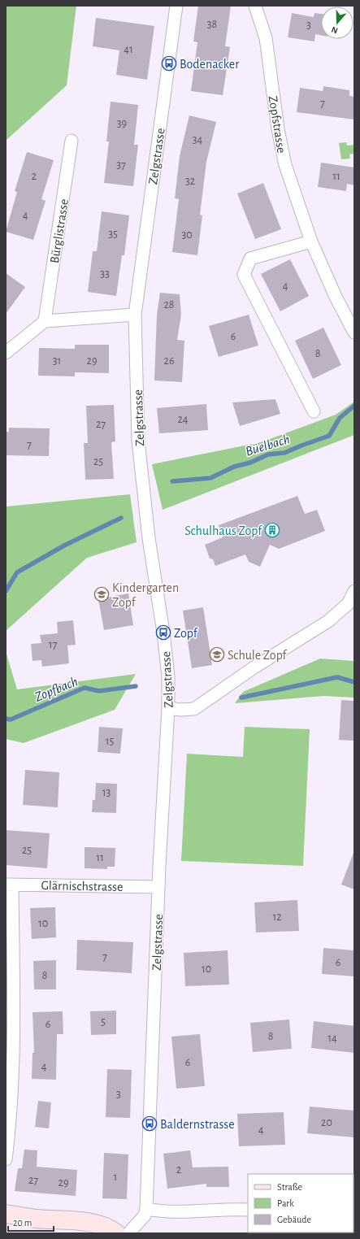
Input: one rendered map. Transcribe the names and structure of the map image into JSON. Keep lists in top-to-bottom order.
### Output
{
  "streets": {
    "street": [
      "Zopfstrasse",
      "Zelgstrasse",
      "Bürglistrasse",
      "Glärnischstrasse"
    ]
  },
  "crossings": [
    ["Zelgstrasse", "Glärnischstrasse"]
  ],
  "water": ["Büelbach", "Zopfbach"],
  "places": {
    "bus stop": ["Bodenacker", "Zopf", "Baldernstrasse"],
    "building": ["Schulhaus Zopf"],
    "school or university": ["Kindergarten Zopf", "Schule Zopf"]
  },
  "house_numbers": [
    "38",
    "3",
    "41",
    "7",
    "39",
    "34",
    "37",
    "2",
    "11",
    "32",
    "4",
    "35",
    "30",
    "33",
    "4",
    "28",
    "6",
    "8",
    "31",
    "29",
    "26",
    "24",
    "27",
    "7",
    "25",
    "17",
    "15",
    "13",
    "25",
    "11",
    "12",
    "10",
    "7",
    "6",
    "10",
    "8",
    "5",
    "6",
    "8",
    "14",
    "6",
    "4",
    "3",
    "20",
    "4",
    "2",
    "1",
    "27",
    "29"
  ],
  "legend": ["Straße", "Park", "Gebäude"],
  "scale_bar": "20 m",
  "north": "bottom"
}
